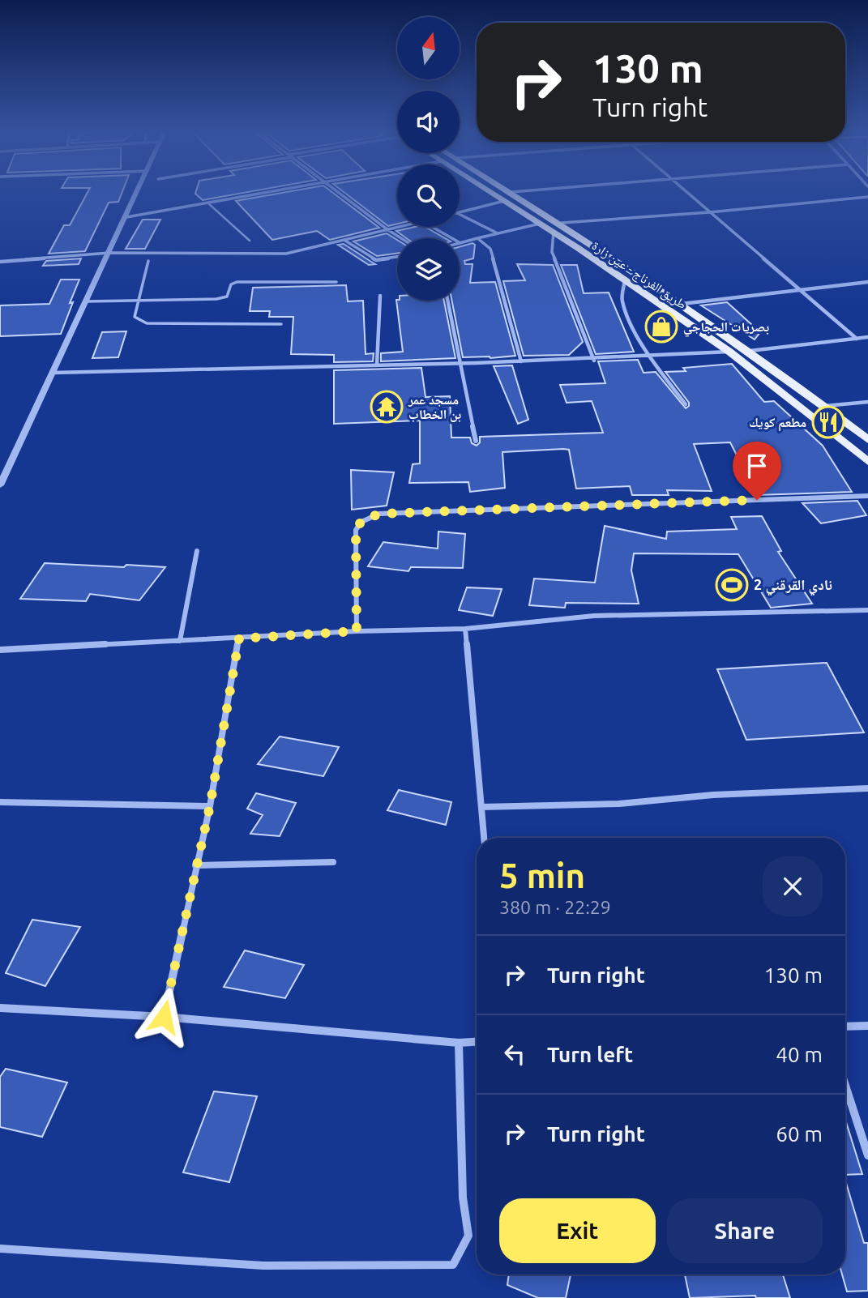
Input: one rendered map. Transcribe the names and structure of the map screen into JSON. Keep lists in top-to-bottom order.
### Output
{
  "streets": {
    "main road": ["طريق الفرناج - عين زارة"]
  },
  "places": {
    "shop": ["بصريات الحجاجي"],
    "temple": ["مسجد عمر بن الخطاب"],
    "restaurant": ["مطعم كويك"],
    "sports": ["نادي القرقني 2"]
  },
  "north": "top",
  "page": {
    "turn": ["130 m", "Turn right"],
    "heading": ["5 min", "380 m · 22:29"],
    "list": [
      {
        "name": "Turn right",
        "value": "130 m"
      },
      {
        "name": "Turn left",
        "value": "40 m"
      },
      {
        "name": "Turn right",
        "value": "60 m"
      }
    ],
    "buttons": ["Exit", "Share"]
  }
}
